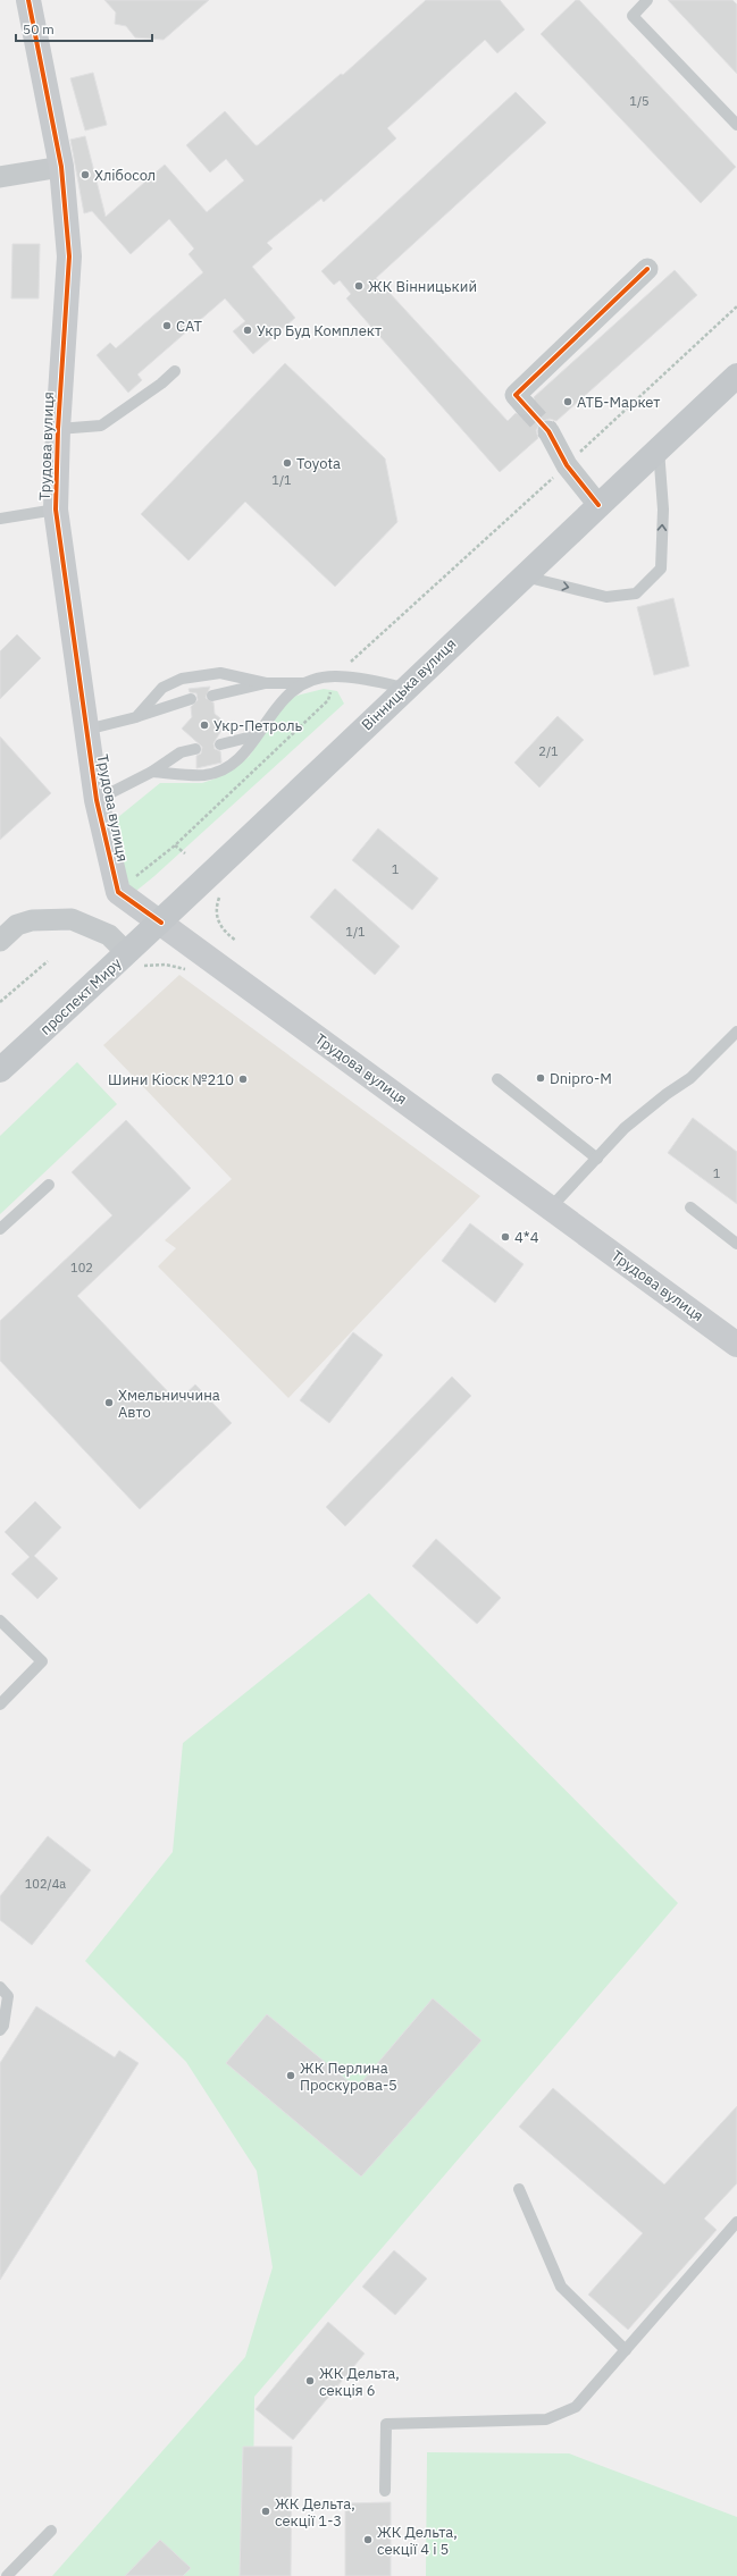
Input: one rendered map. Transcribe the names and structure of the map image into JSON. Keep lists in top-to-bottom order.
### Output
{
  "streets": {
    "main road": ["Вінницька вулиця", "проспект Миру"],
    "street": ["Трудова вулиця"]
  },
  "crossings": [
    ["Трудова вулиця", "Вінницька вулиця"],
    ["Трудова вулиця", "проспект Миру"],
    ["Вінницька вулиця", "проспект Миру"]
  ],
  "places": [
    "Хлібосол",
    "ЖК Вінницький",
    "САТ",
    "Укр Буд Комплект",
    "АТБ-Маркет",
    "Toyota",
    "Укр-Петроль",
    "Dnipro-M",
    "Шини Кіоск №210",
    "4*4",
    "Хмельниччина Авто",
    "ЖК Перлина Проскурова-5",
    "ЖК Дельта, секція 6",
    "ЖК Дельта, секції 1-3",
    "ЖК Дельта, секції 4 і 5"
  ],
  "house_numbers": [
    "1/5",
    "1/1",
    "2/1",
    "1",
    "1/1",
    "1",
    "102",
    "102/4а"
  ],
  "scale_bar": "50 m"
}
